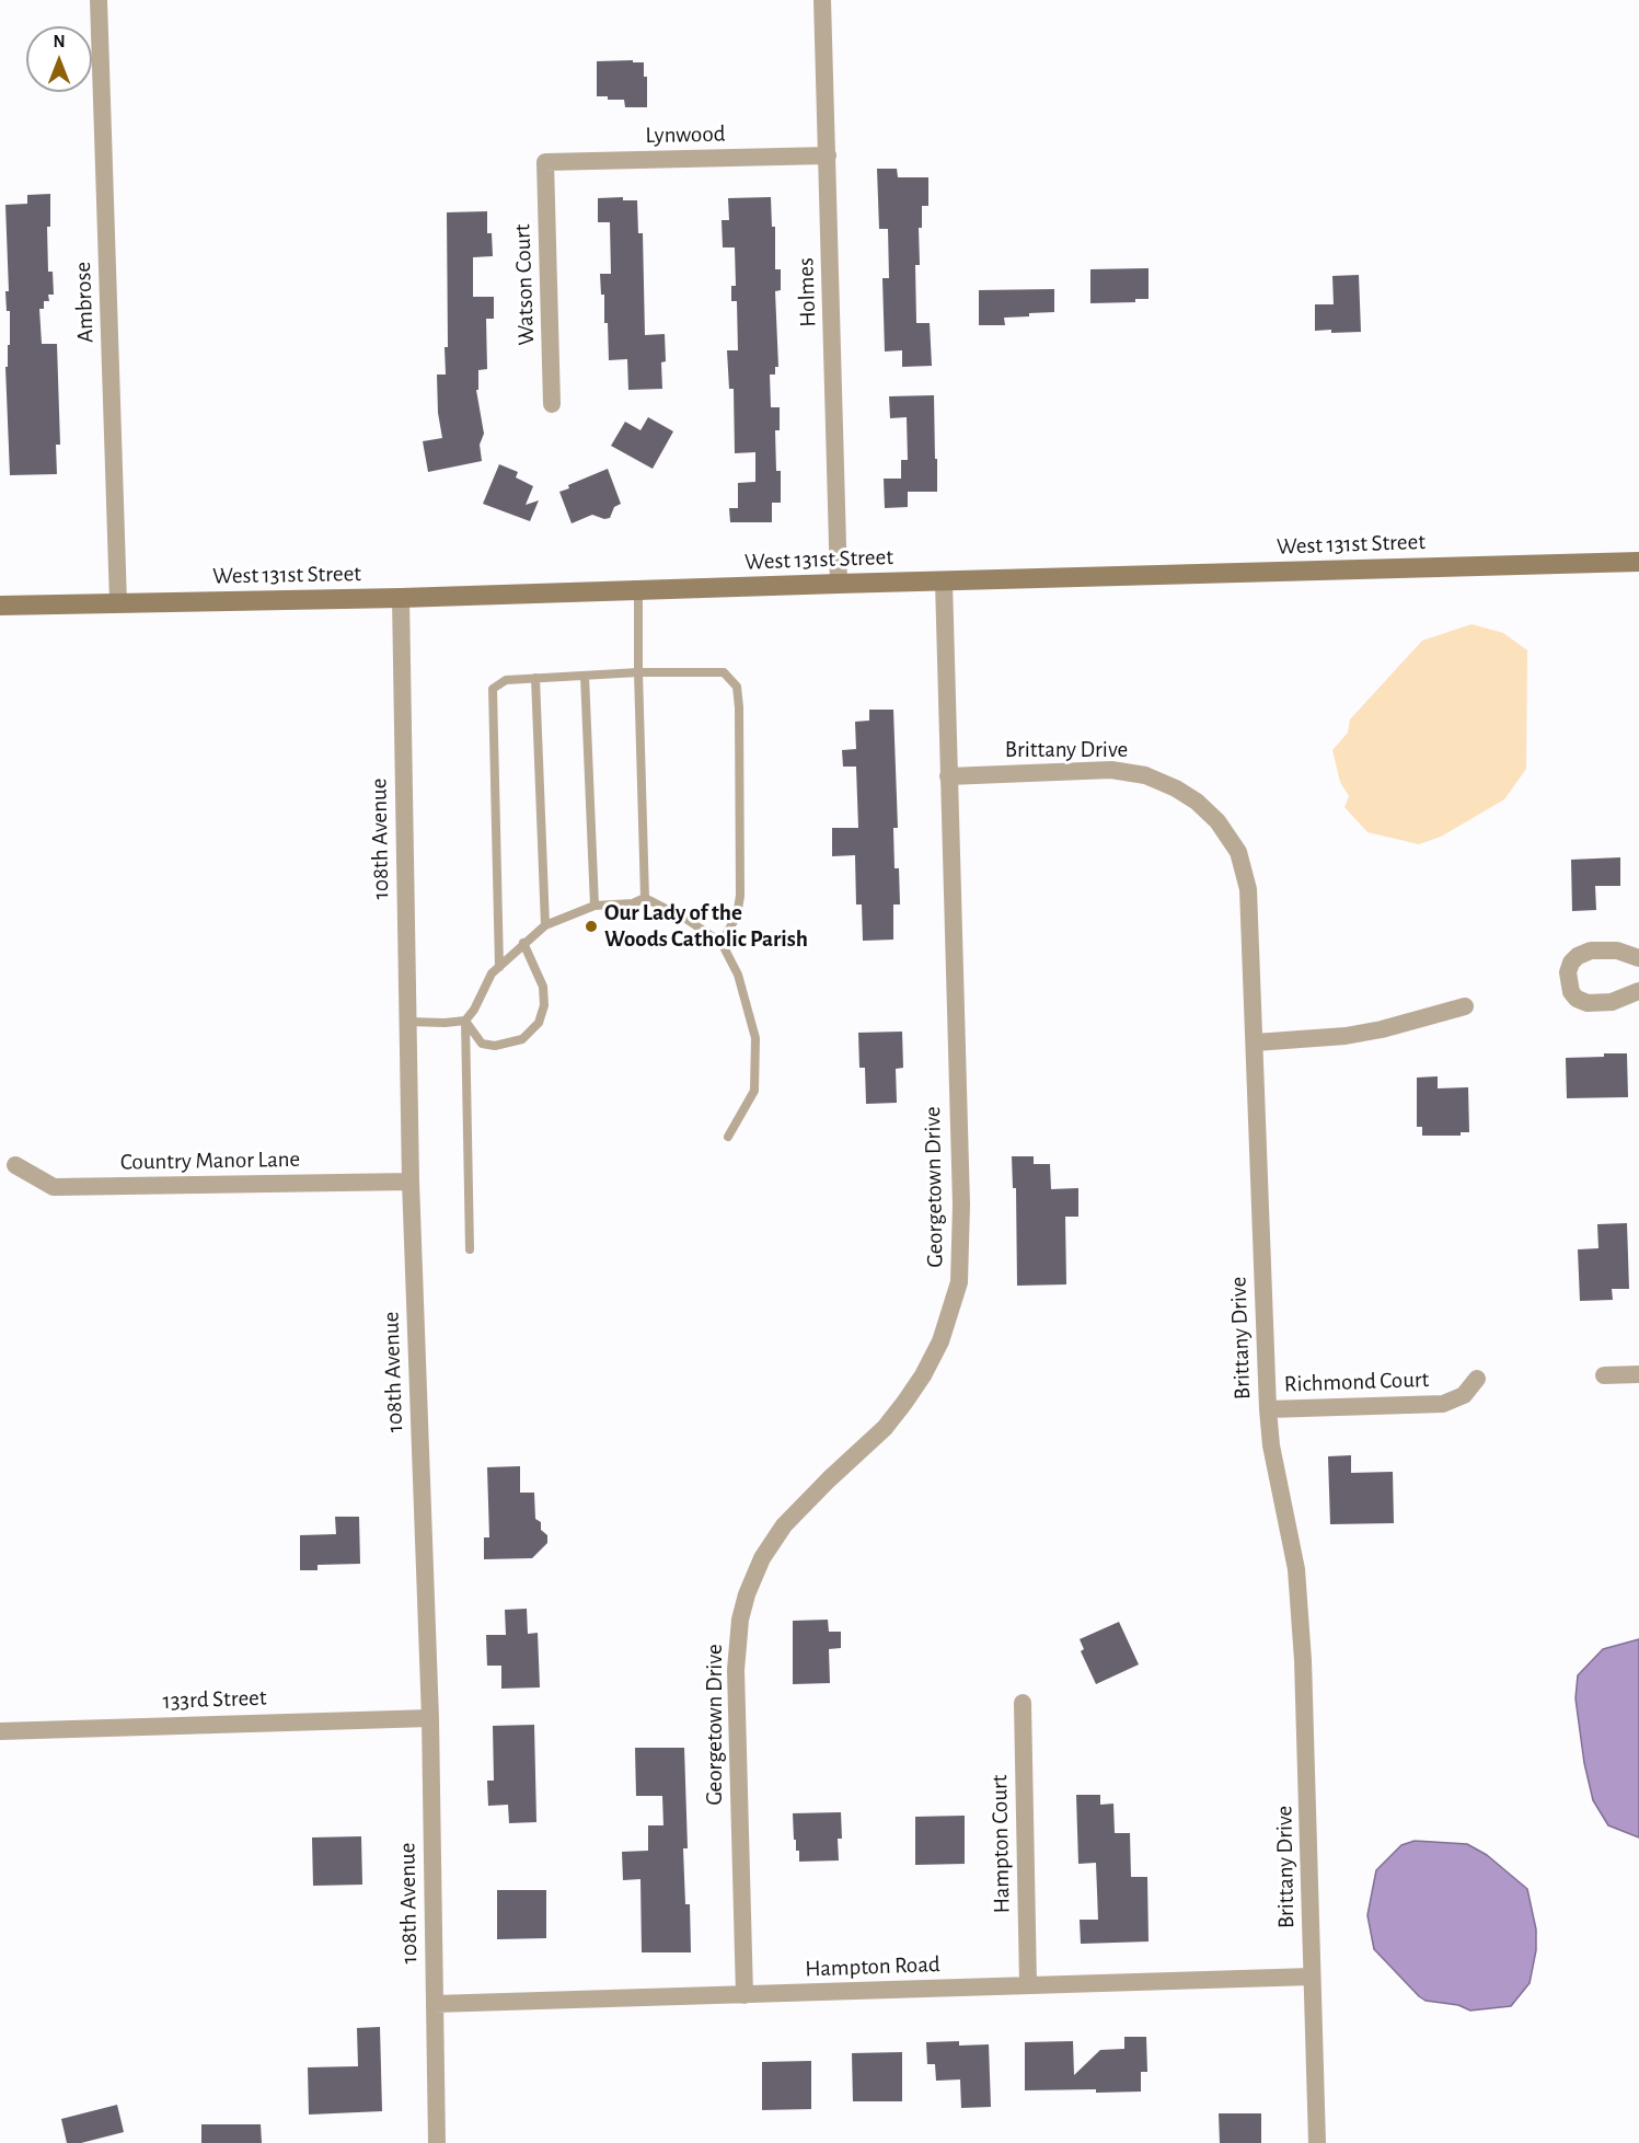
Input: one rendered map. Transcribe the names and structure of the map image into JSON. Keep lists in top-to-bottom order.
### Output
{
  "streets": {
    "street": [
      "Lynwood",
      "Watson Court",
      "Holmes",
      "Ambrose",
      "West 131st Street",
      "Brittany Drive",
      "108th Avenue",
      "Country Manor Lane",
      "Georgetown Drive",
      "Richmond Court",
      "133rd Street",
      "Hampton Court",
      "Hampton Road"
    ]
  },
  "crossings": [
    ["Lynwood", "Watson Court"],
    ["Lynwood", "Holmes"],
    ["Holmes", "West 131st Street"],
    ["Ambrose", "West 131st Street"],
    ["West 131st Street", "108th Avenue"],
    ["West 131st Street", "Georgetown Drive"],
    ["Brittany Drive", "Georgetown Drive"],
    ["Brittany Drive", "Richmond Court"],
    ["Brittany Drive", "Hampton Road"],
    ["108th Avenue", "Country Manor Lane"],
    ["108th Avenue", "133rd Street"],
    ["108th Avenue", "Hampton Road"],
    ["Georgetown Drive", "Hampton Road"],
    ["Hampton Court", "Hampton Road"]
  ],
  "places": ["Our Lady of the Woods Catholic Parish"],
  "north": "top"
}
